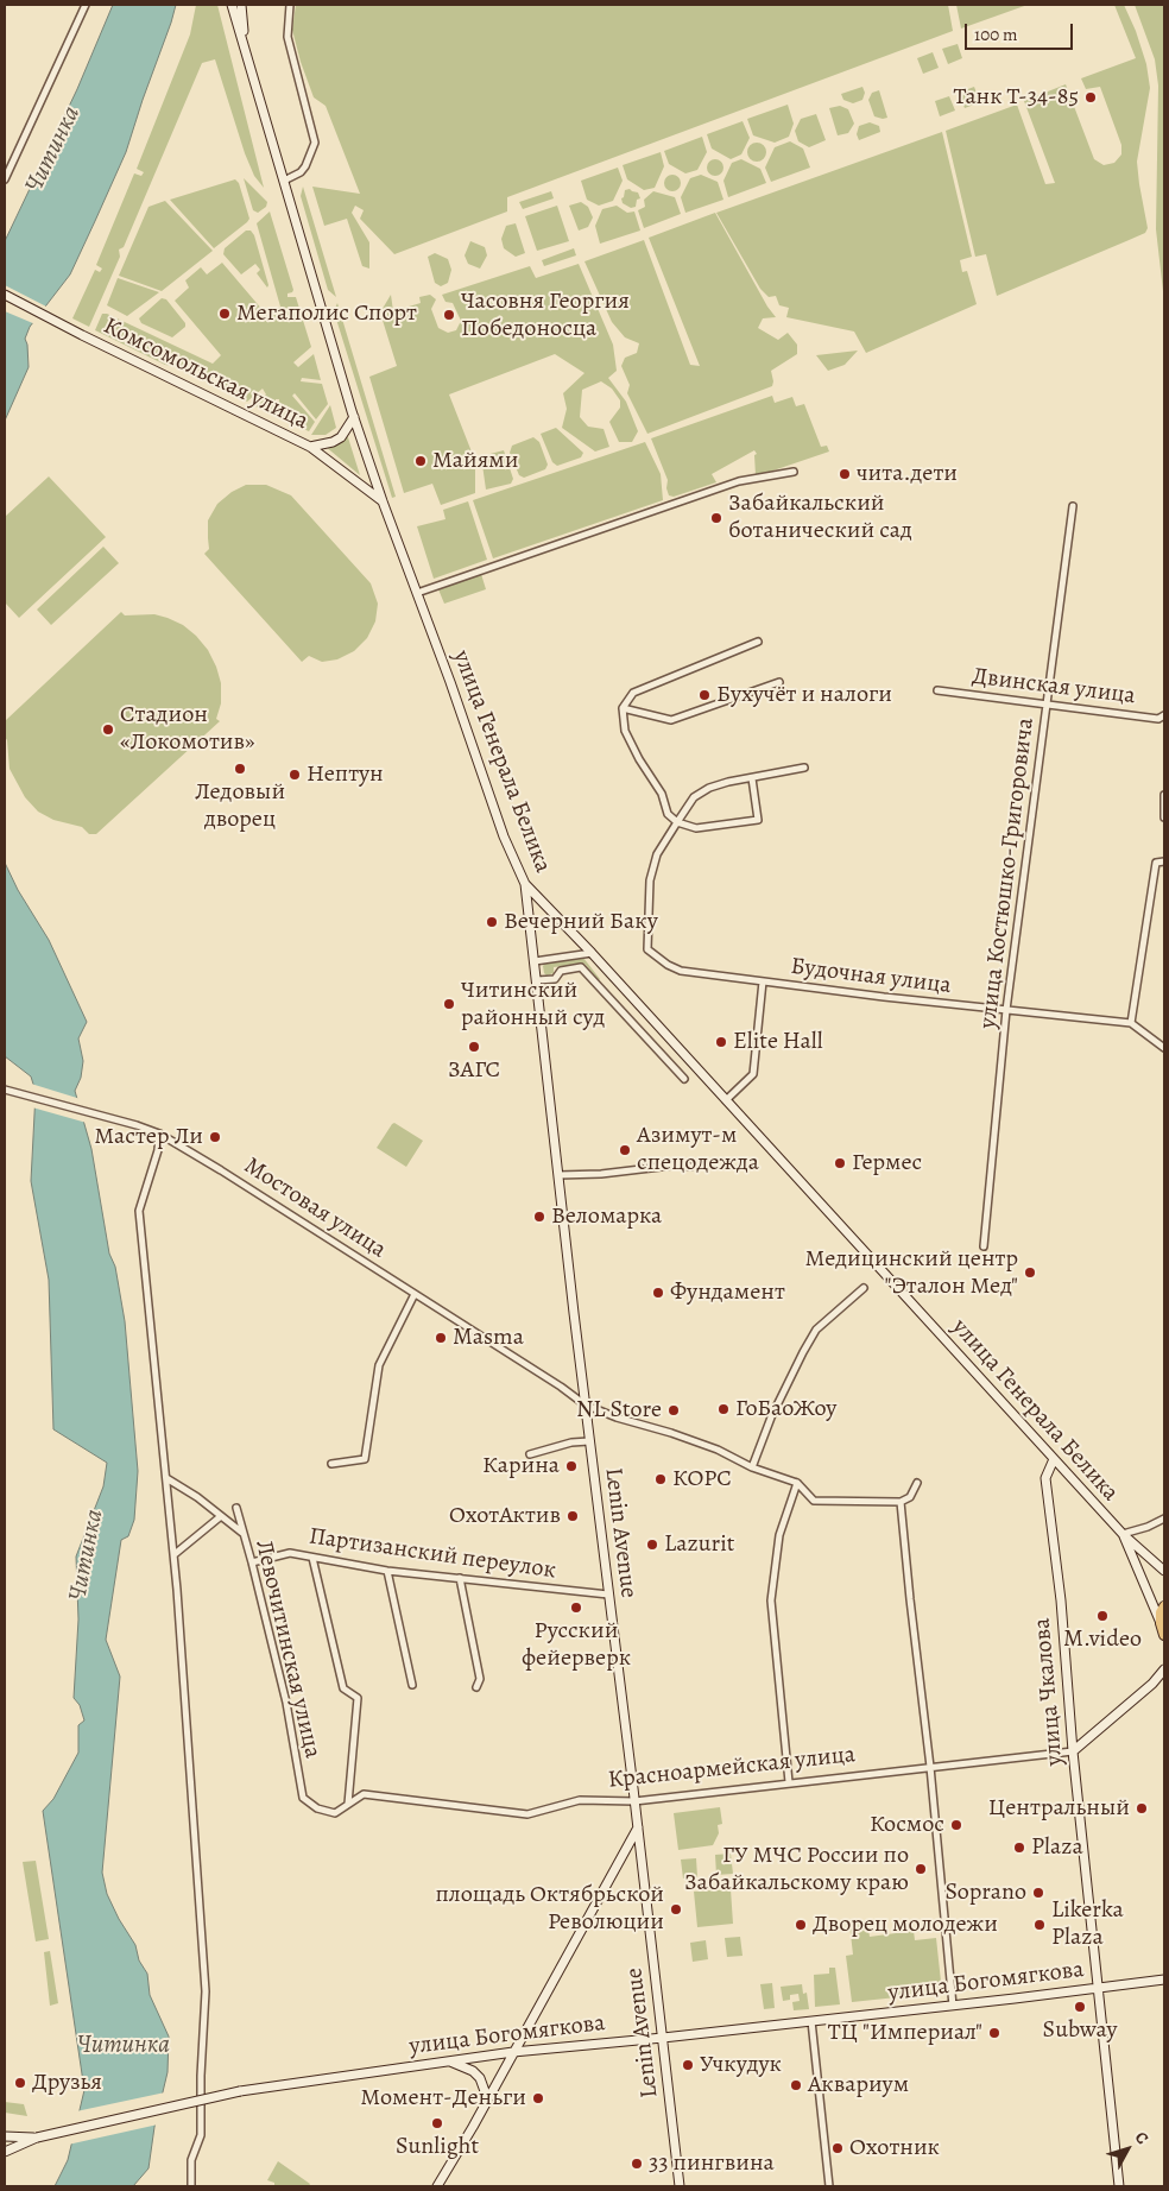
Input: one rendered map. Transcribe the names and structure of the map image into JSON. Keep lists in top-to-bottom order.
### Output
{
  "streets": {
    "main road": [
      "Комсомольская улица",
      "улица Генерала Белика",
      "Lenin Avenue",
      "улица Чкалова",
      "улица Богомягкова"
    ],
    "street": [
      "Двинская улица",
      "улица Костюшко-Григоровича",
      "Будочная улица",
      "Мостовая улица",
      "Партизанский переулок",
      "Левочитинская улица",
      "Красноармейская улица"
    ]
  },
  "crossings": [
    ["Комсомольская улица", "улица Генерала Белика"],
    ["Двинская улица", "улица Костюшко-Григоровича"],
    ["улица Генерала Белика", "Lenin Avenue"],
    ["улица Генерала Белика", "улица Чкалова"],
    ["улица Костюшко-Григоровича", "Будочная улица"],
    ["Мостовая улица", "Lenin Avenue"],
    ["Lenin Avenue", "Партизанский переулок"],
    ["Lenin Avenue", "Красноармейская улица"],
    ["Lenin Avenue", "улица Богомягкова"],
    ["Партизанский переулок", "Левочитинская улица"],
    ["Левочитинская улица", "Красноармейская улица"],
    ["улица Чкалова", "Красноармейская улица"],
    ["улица Чкалова", "улица Богомягкова"]
  ],
  "water": ["Читинка"],
  "places": [
    "Танк Т-34-85",
    "Мегаполис Спорт",
    "Часовня Георгия Победоносца",
    "Майями",
    "чита.дети",
    "Забайкальский ботанический сад",
    "Бухучёт и налоги",
    "Стадион «Локомотив»",
    "Ледовый дворец",
    "Нептун",
    "Вечерний Баку",
    "Читинский районный суд",
    "Elite Hall",
    "ЗАГС",
    "Мастер Ли",
    "Азимут-м спецодежда",
    "Гермес",
    "Веломарка",
    "Медицинский центр \"Эталон Мед\"",
    "Фундамент",
    "Masma",
    "ГоБаоЖоу",
    "NL Store",
    "Карина",
    "КОРС",
    "ОхотАктив",
    "Lazurit",
    "Русский фейерверк",
    "M.video",
    "Центральный",
    "Космос",
    "Plaza",
    "ГУ МЧС России по Забайкальскому краю",
    "Soprano",
    "площадь Октябрьской Революции",
    "Дворец молодежи",
    "Likerka Plaza",
    "Subway",
    "ТЦ \"Империал\"",
    "Учкудук",
    "Друзья",
    "Аквариум",
    "Момент-Деньги",
    "Sunlight",
    "Охотник",
    "33 пингвина"
  ],
  "scale_bar": "100 m",
  "north": "top right"
}
